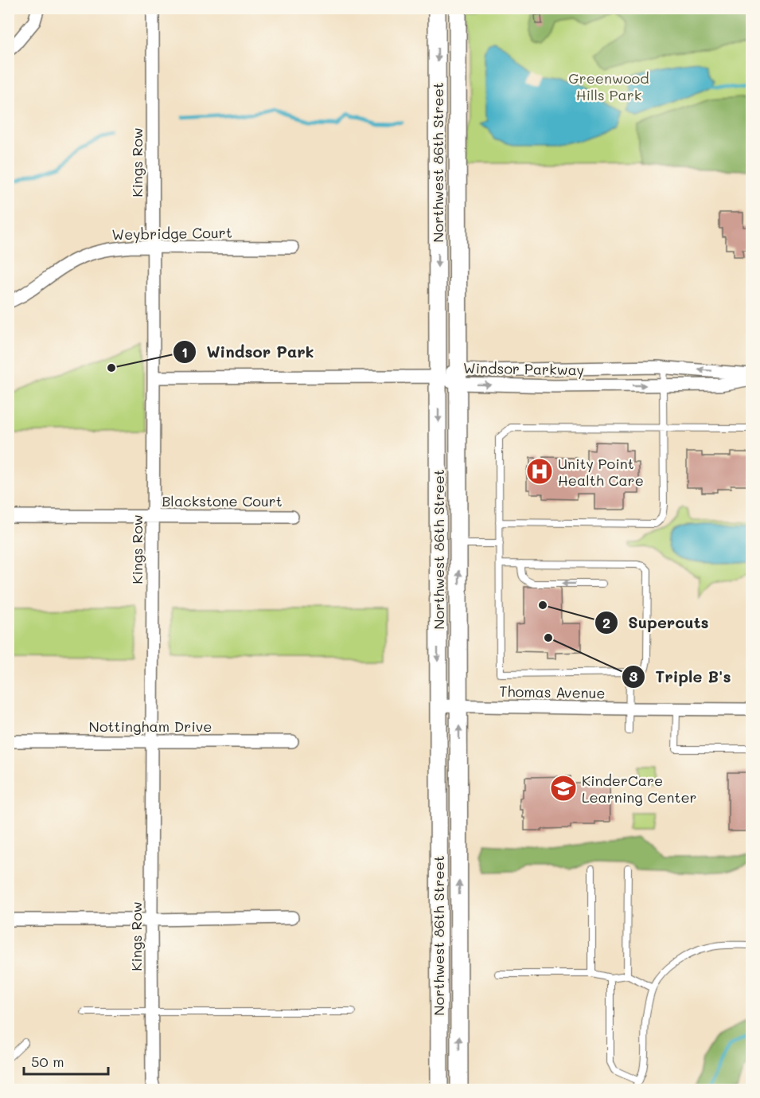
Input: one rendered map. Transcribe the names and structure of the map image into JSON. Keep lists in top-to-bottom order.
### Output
{
  "streets": {
    "main road": ["Northwest 86th Street"],
    "street": [
      "Kings Row",
      "Weybridge Court",
      "Windsor Parkway",
      "Blackstone Court",
      "Thomas Avenue",
      "Nottingham Drive"
    ]
  },
  "crossings": [
    ["Kings Row", "Weybridge Court"],
    ["Kings Row", "Windsor Parkway"],
    ["Kings Row", "Blackstone Court"],
    ["Kings Row", "Nottingham Drive"],
    ["Northwest 86th Street", "Windsor Parkway"],
    ["Northwest 86th Street", "Thomas Avenue"]
  ],
  "parks": ["Greenwood Hills Park"],
  "places": {
    "other": ["Windsor Park", "Supercuts", "Triple B's"],
    "hospital": ["Unity Point Health Care"],
    "school or university": ["KinderCare Learning Center"]
  },
  "scale_bar": "50 m"
}
